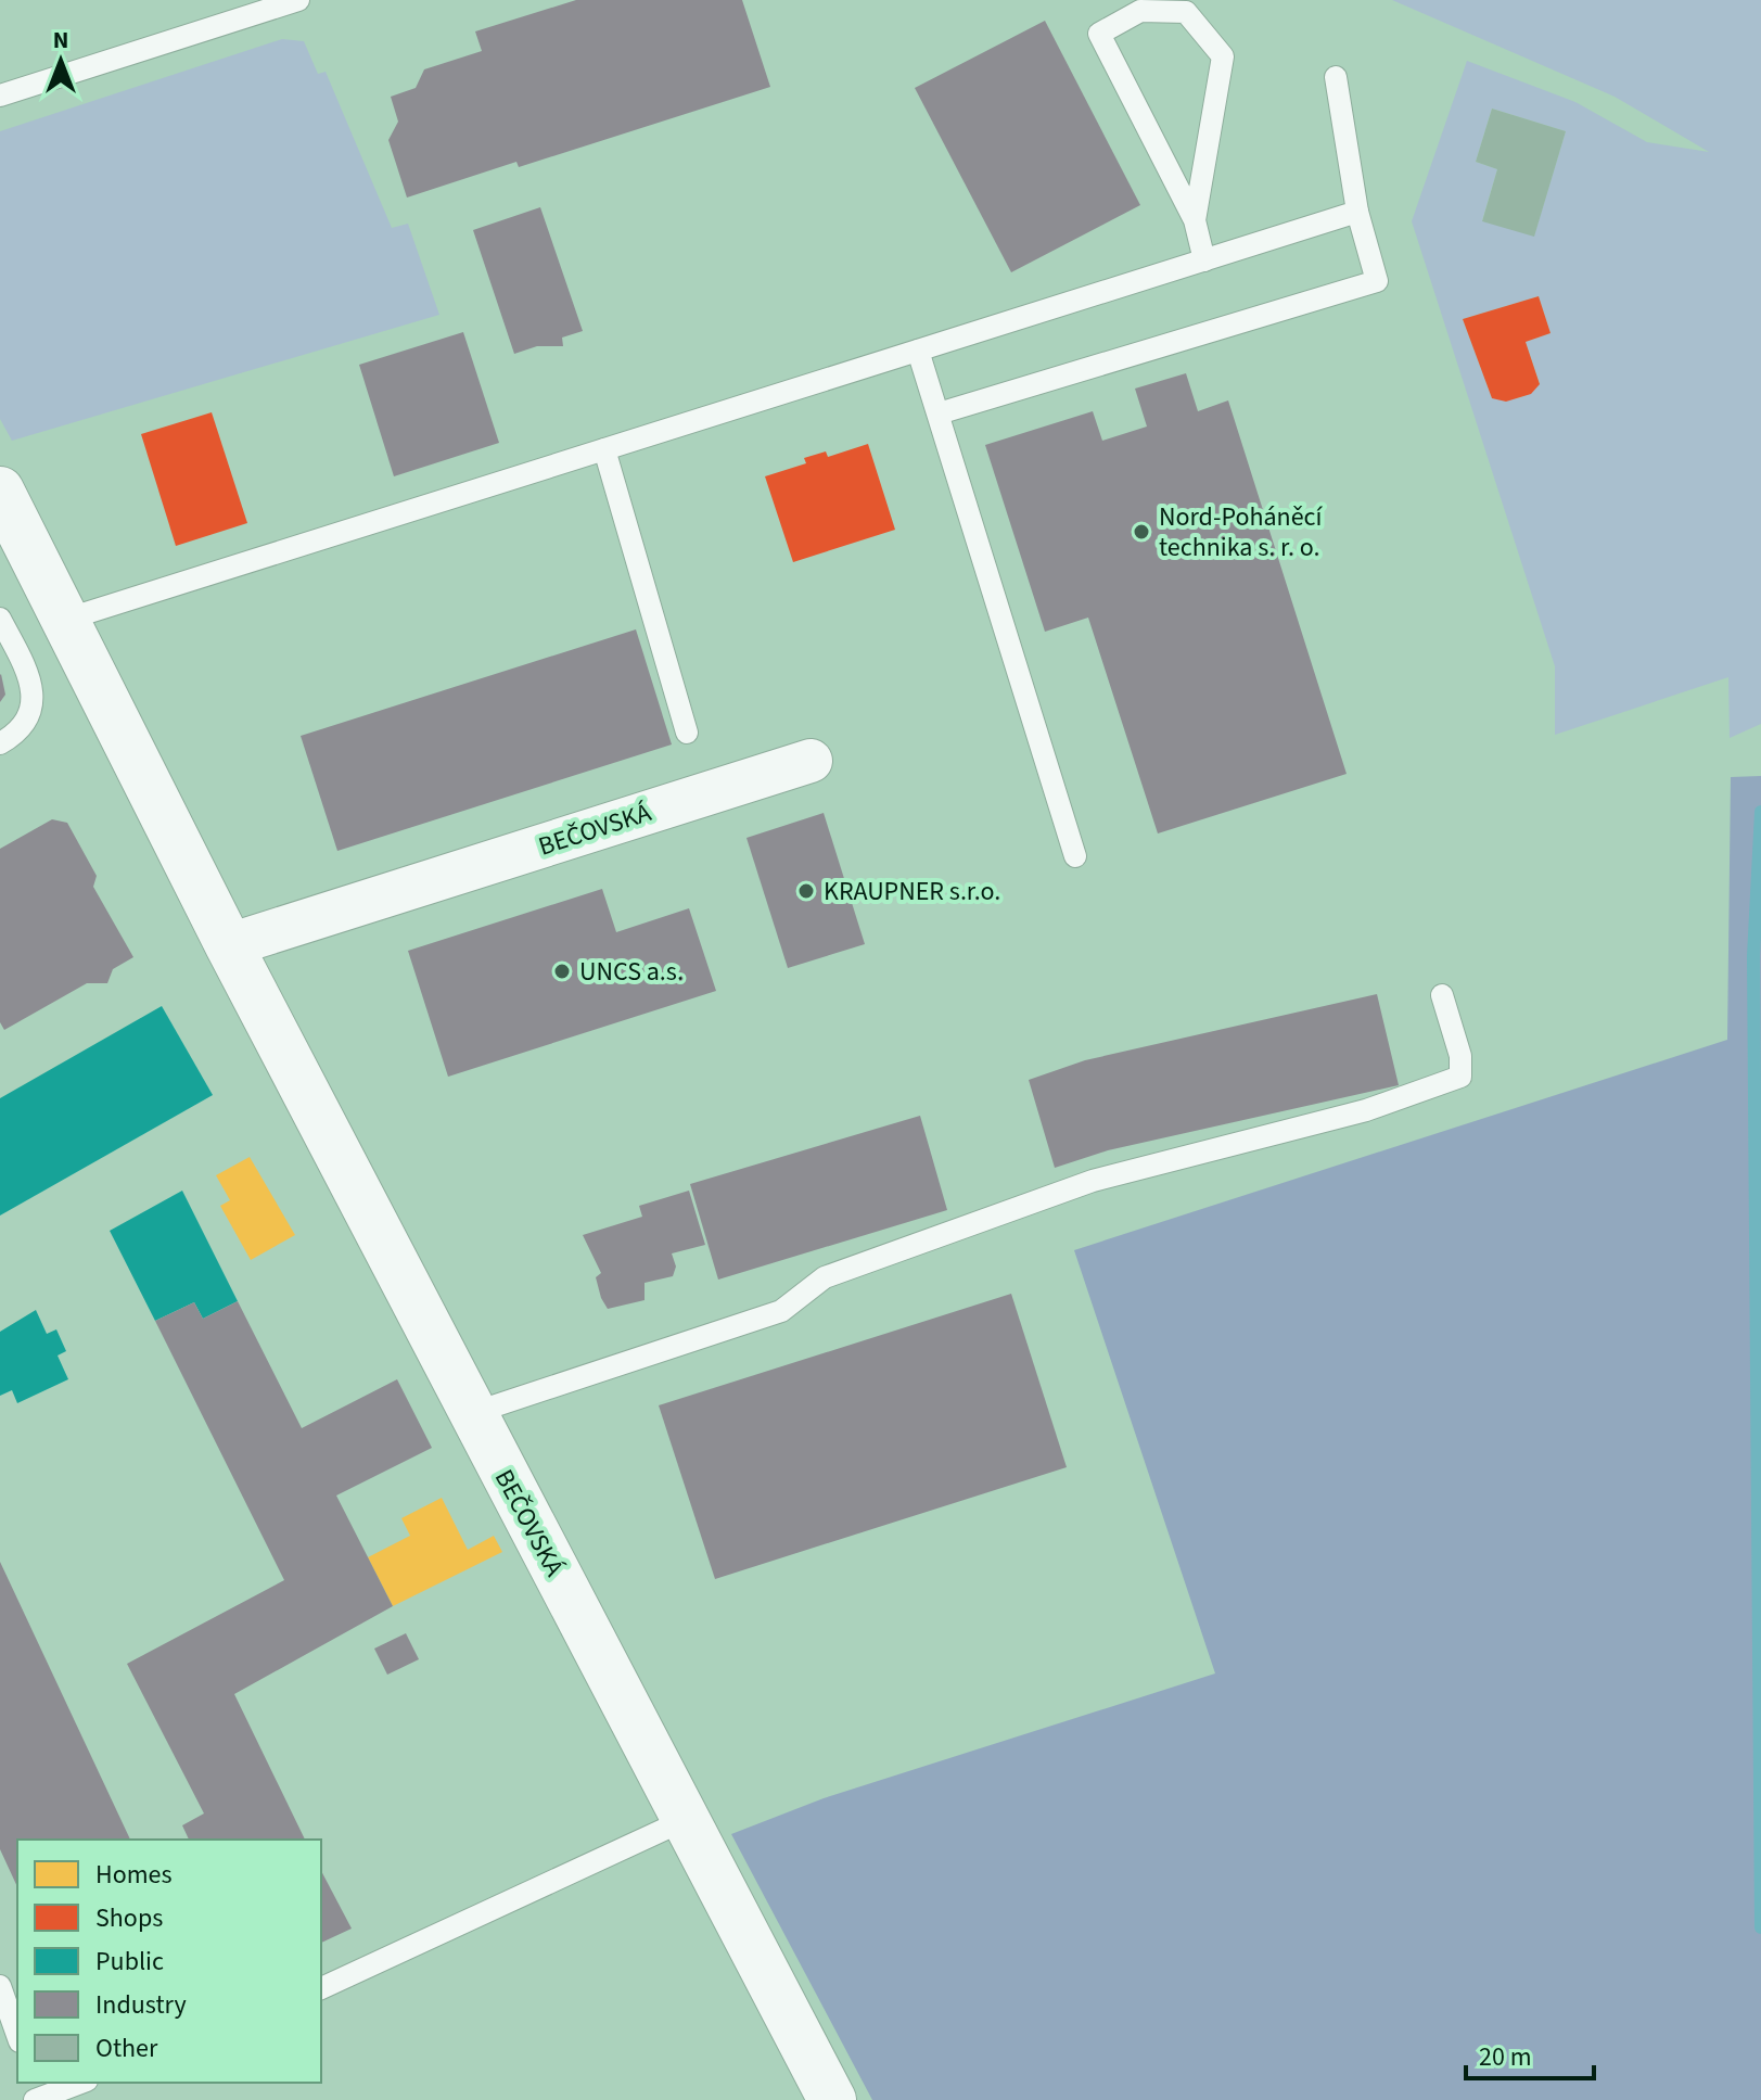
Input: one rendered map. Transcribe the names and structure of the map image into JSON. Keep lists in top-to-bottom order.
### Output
{
  "streets": {
    "street": ["BEČOVSKÁ"]
  },
  "places": ["Nord-Poháněcí technika s. r. o.", "KRAUPNER s.r.o.", "UNCS a.s."],
  "legend": [
    "Homes",
    "Shops",
    "Public",
    "Industry",
    "Other"
  ],
  "scale_bar": "20 m",
  "north": "top"
}
